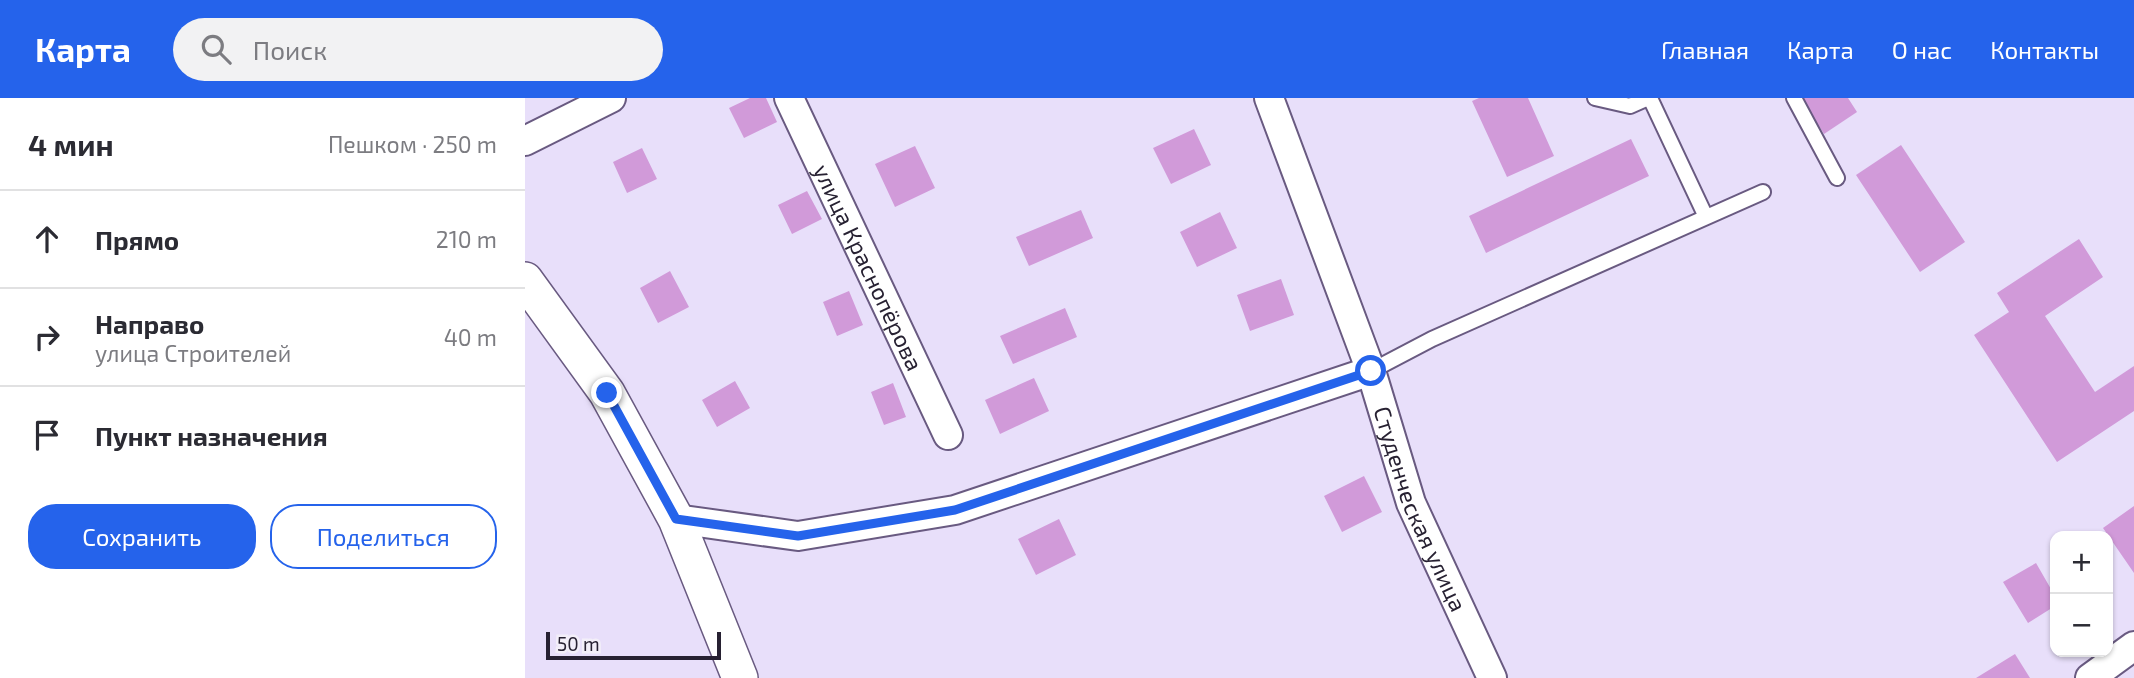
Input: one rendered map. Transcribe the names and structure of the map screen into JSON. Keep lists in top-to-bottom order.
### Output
{
  "streets": {
    "street": ["улица Краснопёрова", "Студенческая улица"]
  },
  "scale_bar": "50 m",
  "page": {
    "header": "Карта",
    "search": "Поиск",
    "nav": [
      "Главная",
      "Карта",
      "О нас",
      "Контакты"
    ],
    "heading": ["4 мин", "Пешком · 250 m"],
    "list": [
      ["Прямо", "210 m"],
      ["Направо", "улица Строителей", "40 m"],
      "Пункт назначения"
    ],
    "buttons": ["Сохранить", "Поделиться"],
    "map_buttons": ["+", "−"],
    "scale": "50 m"
  }
}
